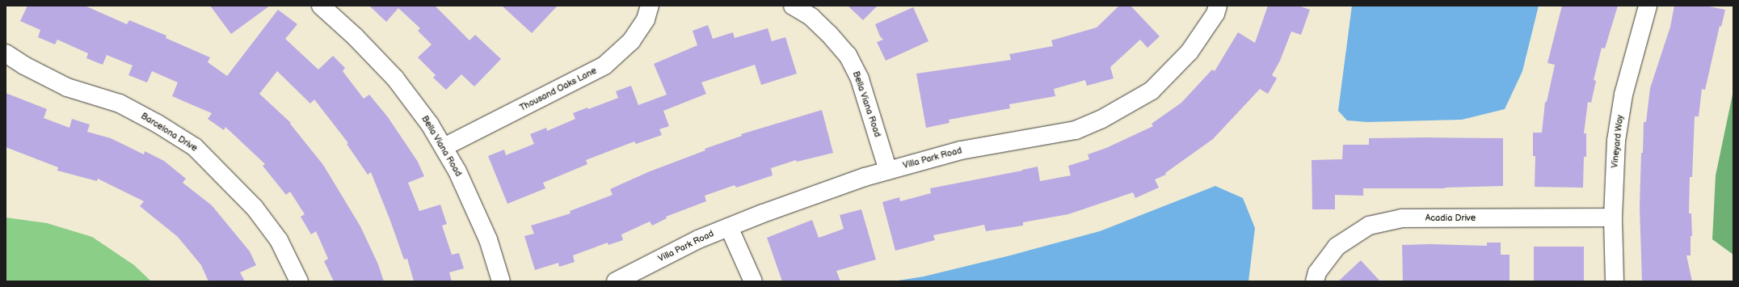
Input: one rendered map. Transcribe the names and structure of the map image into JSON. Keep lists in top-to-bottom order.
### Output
{
  "streets": {
    "street": [
      "Thousand Oaks Lane",
      "Bella Viana Road",
      "Barcelona Drive",
      "Vineyard Way",
      "Villa Park Road",
      "Acadia Drive"
    ]
  },
  "crossings": [
    ["Thousand Oaks Lane", "Bella Viana Road"],
    ["Bella Viana Road", "Villa Park Road"],
    ["Vineyard Way", "Acadia Drive"]
  ]
}
